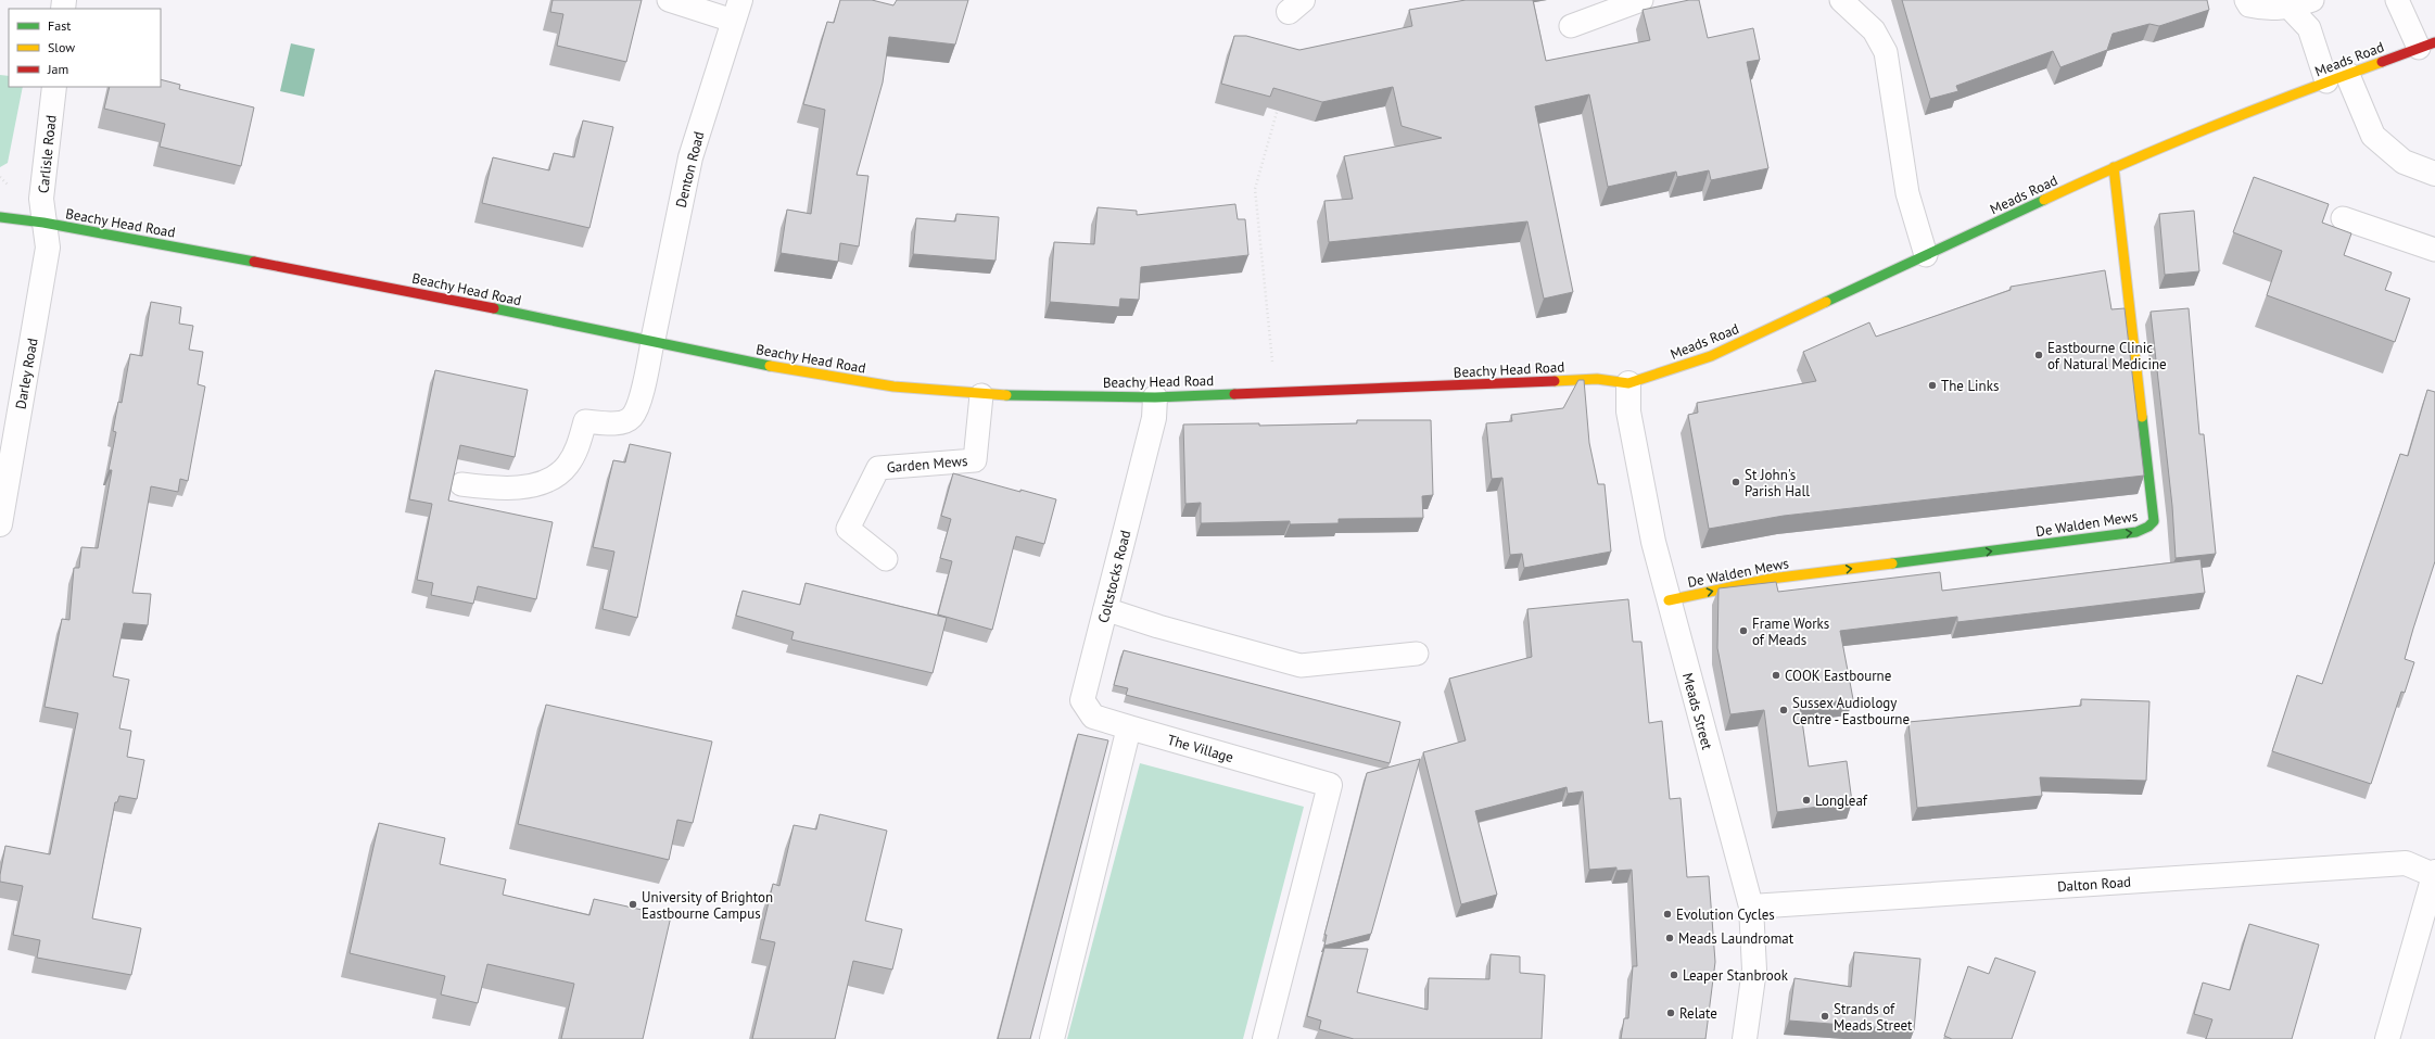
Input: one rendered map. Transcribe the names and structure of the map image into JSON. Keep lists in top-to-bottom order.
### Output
{
  "streets": {
    "street": [
      "Meads Road",
      "Carlisle Road",
      "Denton Road",
      "Beachy Head Road",
      "Darley Road",
      "De Walden Mews",
      "Coltstocks Road",
      "Meads Street",
      "The Village",
      "Dalton Road"
    ],
    "lane": ["Garden Mews"]
  },
  "crossings": [
    ["Meads Road", "Beachy Head Road"],
    ["Meads Road", "De Walden Mews"],
    ["Meads Road", "Meads Street"],
    ["Carlisle Road", "Beachy Head Road"],
    ["Carlisle Road", "Darley Road"],
    ["Denton Road", "Beachy Head Road"],
    ["Beachy Head Road", "Darley Road"],
    ["Beachy Head Road", "Garden Mews"],
    ["Beachy Head Road", "Coltstocks Road"],
    ["Beachy Head Road", "Meads Street"],
    ["De Walden Mews", "Meads Street"],
    ["Coltstocks Road", "The Village"],
    ["Meads Street", "Dalton Road"]
  ],
  "places": [
    "Eastbourne Clinic of Natural Medicine",
    "The Links",
    "St John's Parish Hall",
    "Frame Works of Meads",
    "COOK Eastbourne",
    "Sussex Audiology Centre - Eastbourne",
    "Longleaf",
    "University of Brighton Eastbourne Campus",
    "Evolution Cycles",
    "Meads Laundromat",
    "Leaper Stanbrook",
    "Relate",
    "Strands of Meads Street"
  ],
  "legend": ["Fast", "Slow", "Jam"]
}
